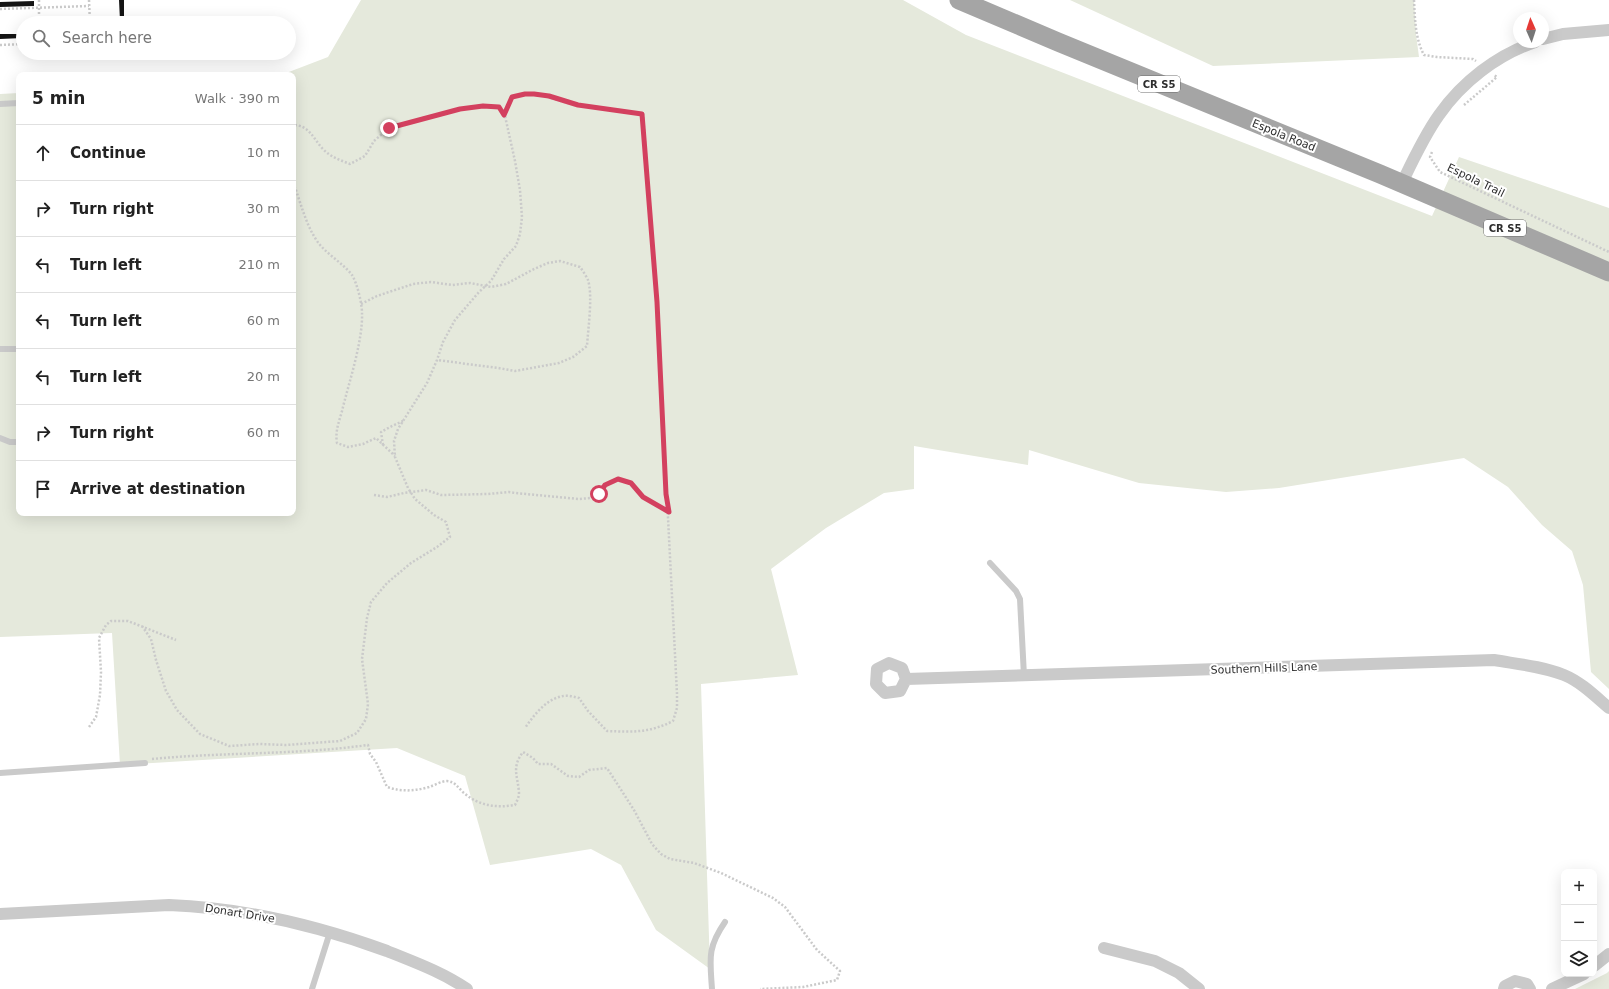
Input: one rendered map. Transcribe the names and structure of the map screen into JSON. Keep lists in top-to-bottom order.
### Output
{
  "streets": {
    "main road": ["CR S5", "Espola Road"],
    "street": ["Southern Hills Lane", "Donart Drive"],
    "path": ["Espola Trail"]
  },
  "north": "top",
  "page": {
    "search": "Search here",
    "heading": ["5 min", "Walk · 390 m"],
    "list": [
      ["Continue", "10 m"],
      ["Turn right", "30 m"],
      ["Turn left", "210 m"],
      ["Turn left", "60 m"],
      ["Turn left", "20 m"],
      ["Turn right", "60 m"],
      "Arrive at destination"
    ],
    "map_buttons": ["+", "−"]
  }
}
